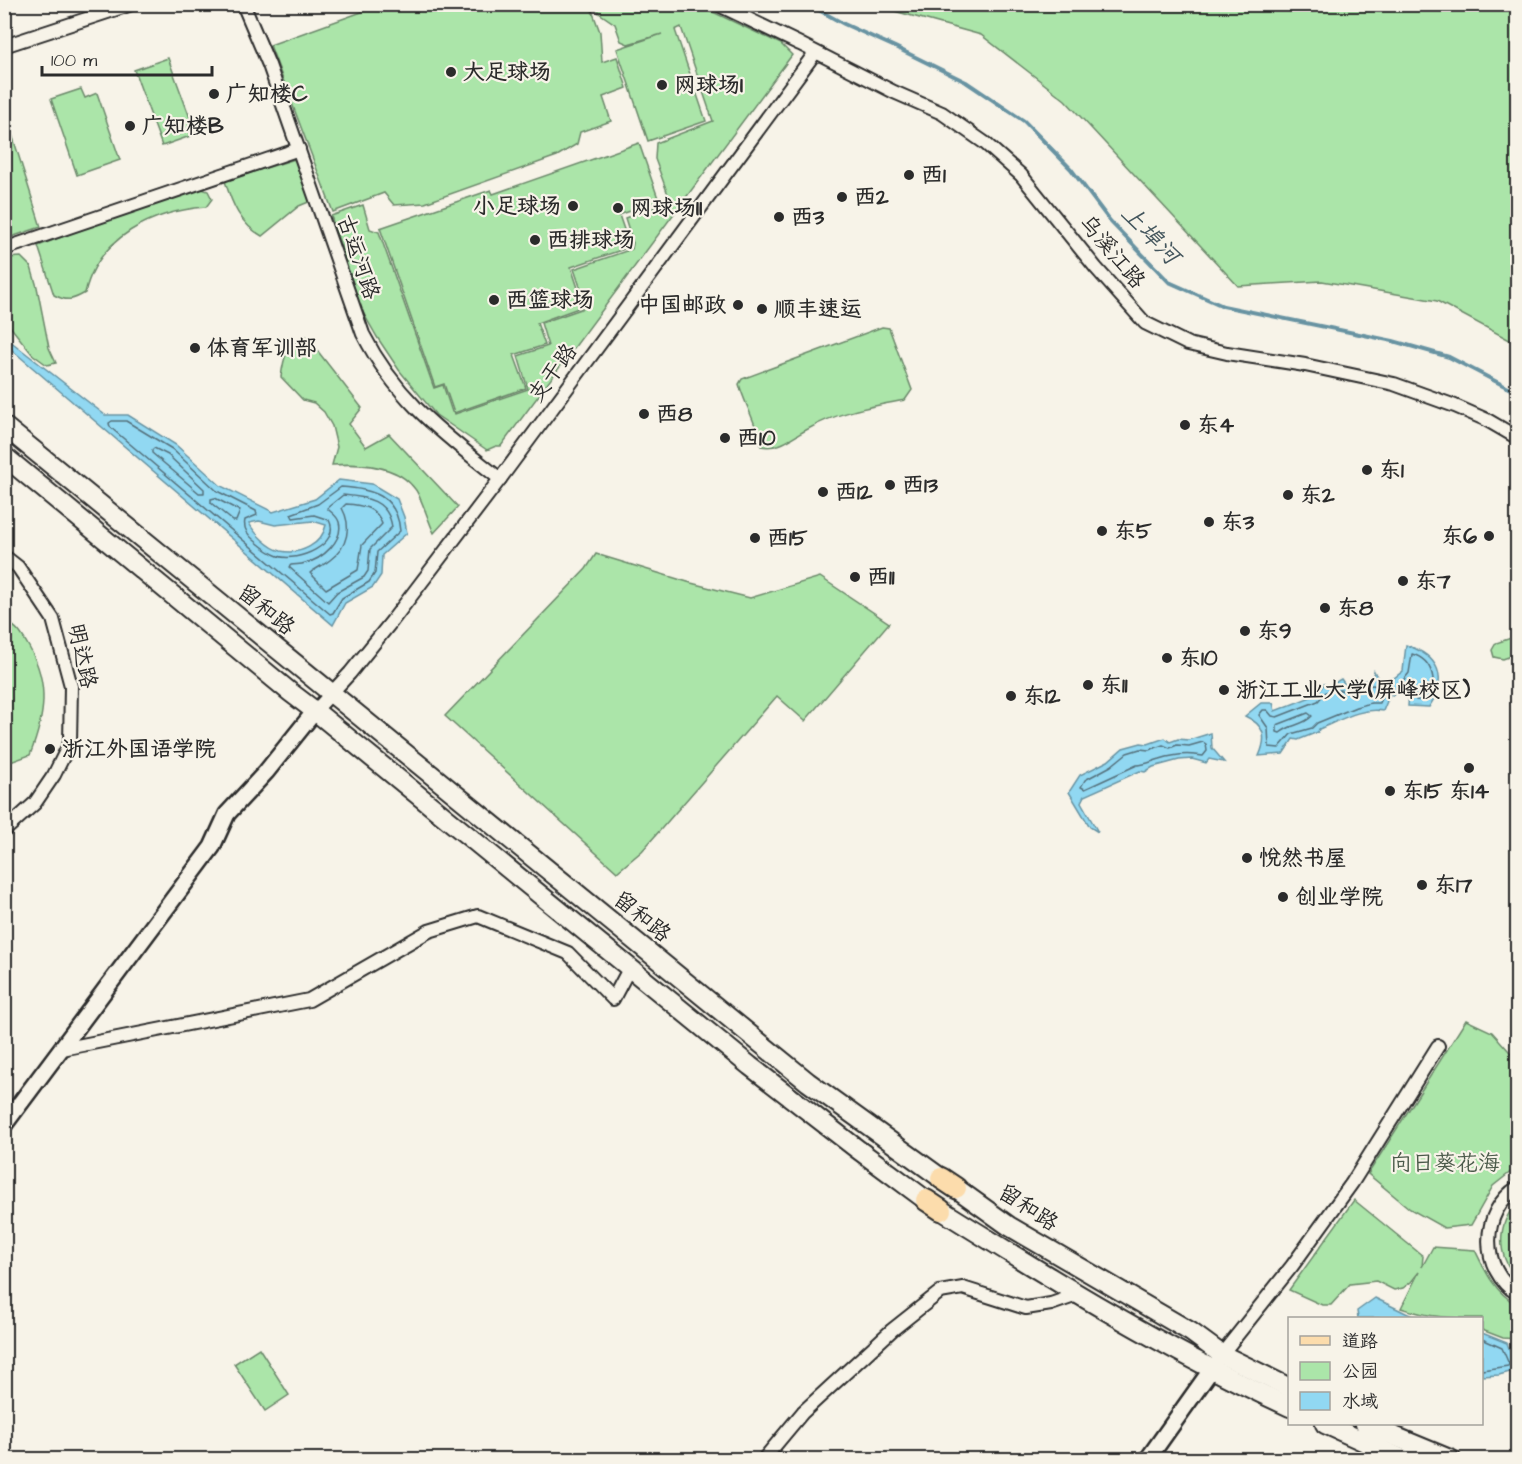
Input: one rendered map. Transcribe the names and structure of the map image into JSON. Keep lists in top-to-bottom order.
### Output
{
  "streets": {
    "main road": ["留和路"],
    "street": [
      "乌溪江路",
      "古运河路",
      "支干路",
      "明达路"
    ]
  },
  "crossings": [
    ["乌溪江路", "支干路"],
    ["古运河路", "支干路"],
    ["支干路", "留和路"]
  ],
  "water": ["上埠河"],
  "parks": ["向日葵花海"],
  "places": [
    "大足球场",
    "网球场I",
    "广知楼C",
    "广知楼B",
    "西1",
    "西2",
    "小足球场",
    "网球场II",
    "西3",
    "西排球场",
    "西篮球场",
    "中国邮政",
    "顺丰速运",
    "体育军训部",
    "西8",
    "东4",
    "西10",
    "东1",
    "西13",
    "西12",
    "东2",
    "东3",
    "东5",
    "东6",
    "西15",
    "西11",
    "东7",
    "东8",
    "东9",
    "东10",
    "东11",
    "浙江工业大学(屏峰校区)",
    "东12",
    "浙江外国语学院",
    "东14",
    "东15",
    "悦然书屋",
    "东17",
    "创业学院"
  ],
  "legend": ["道路", "公园", "水域"],
  "scale_bar": "100 m"
}
